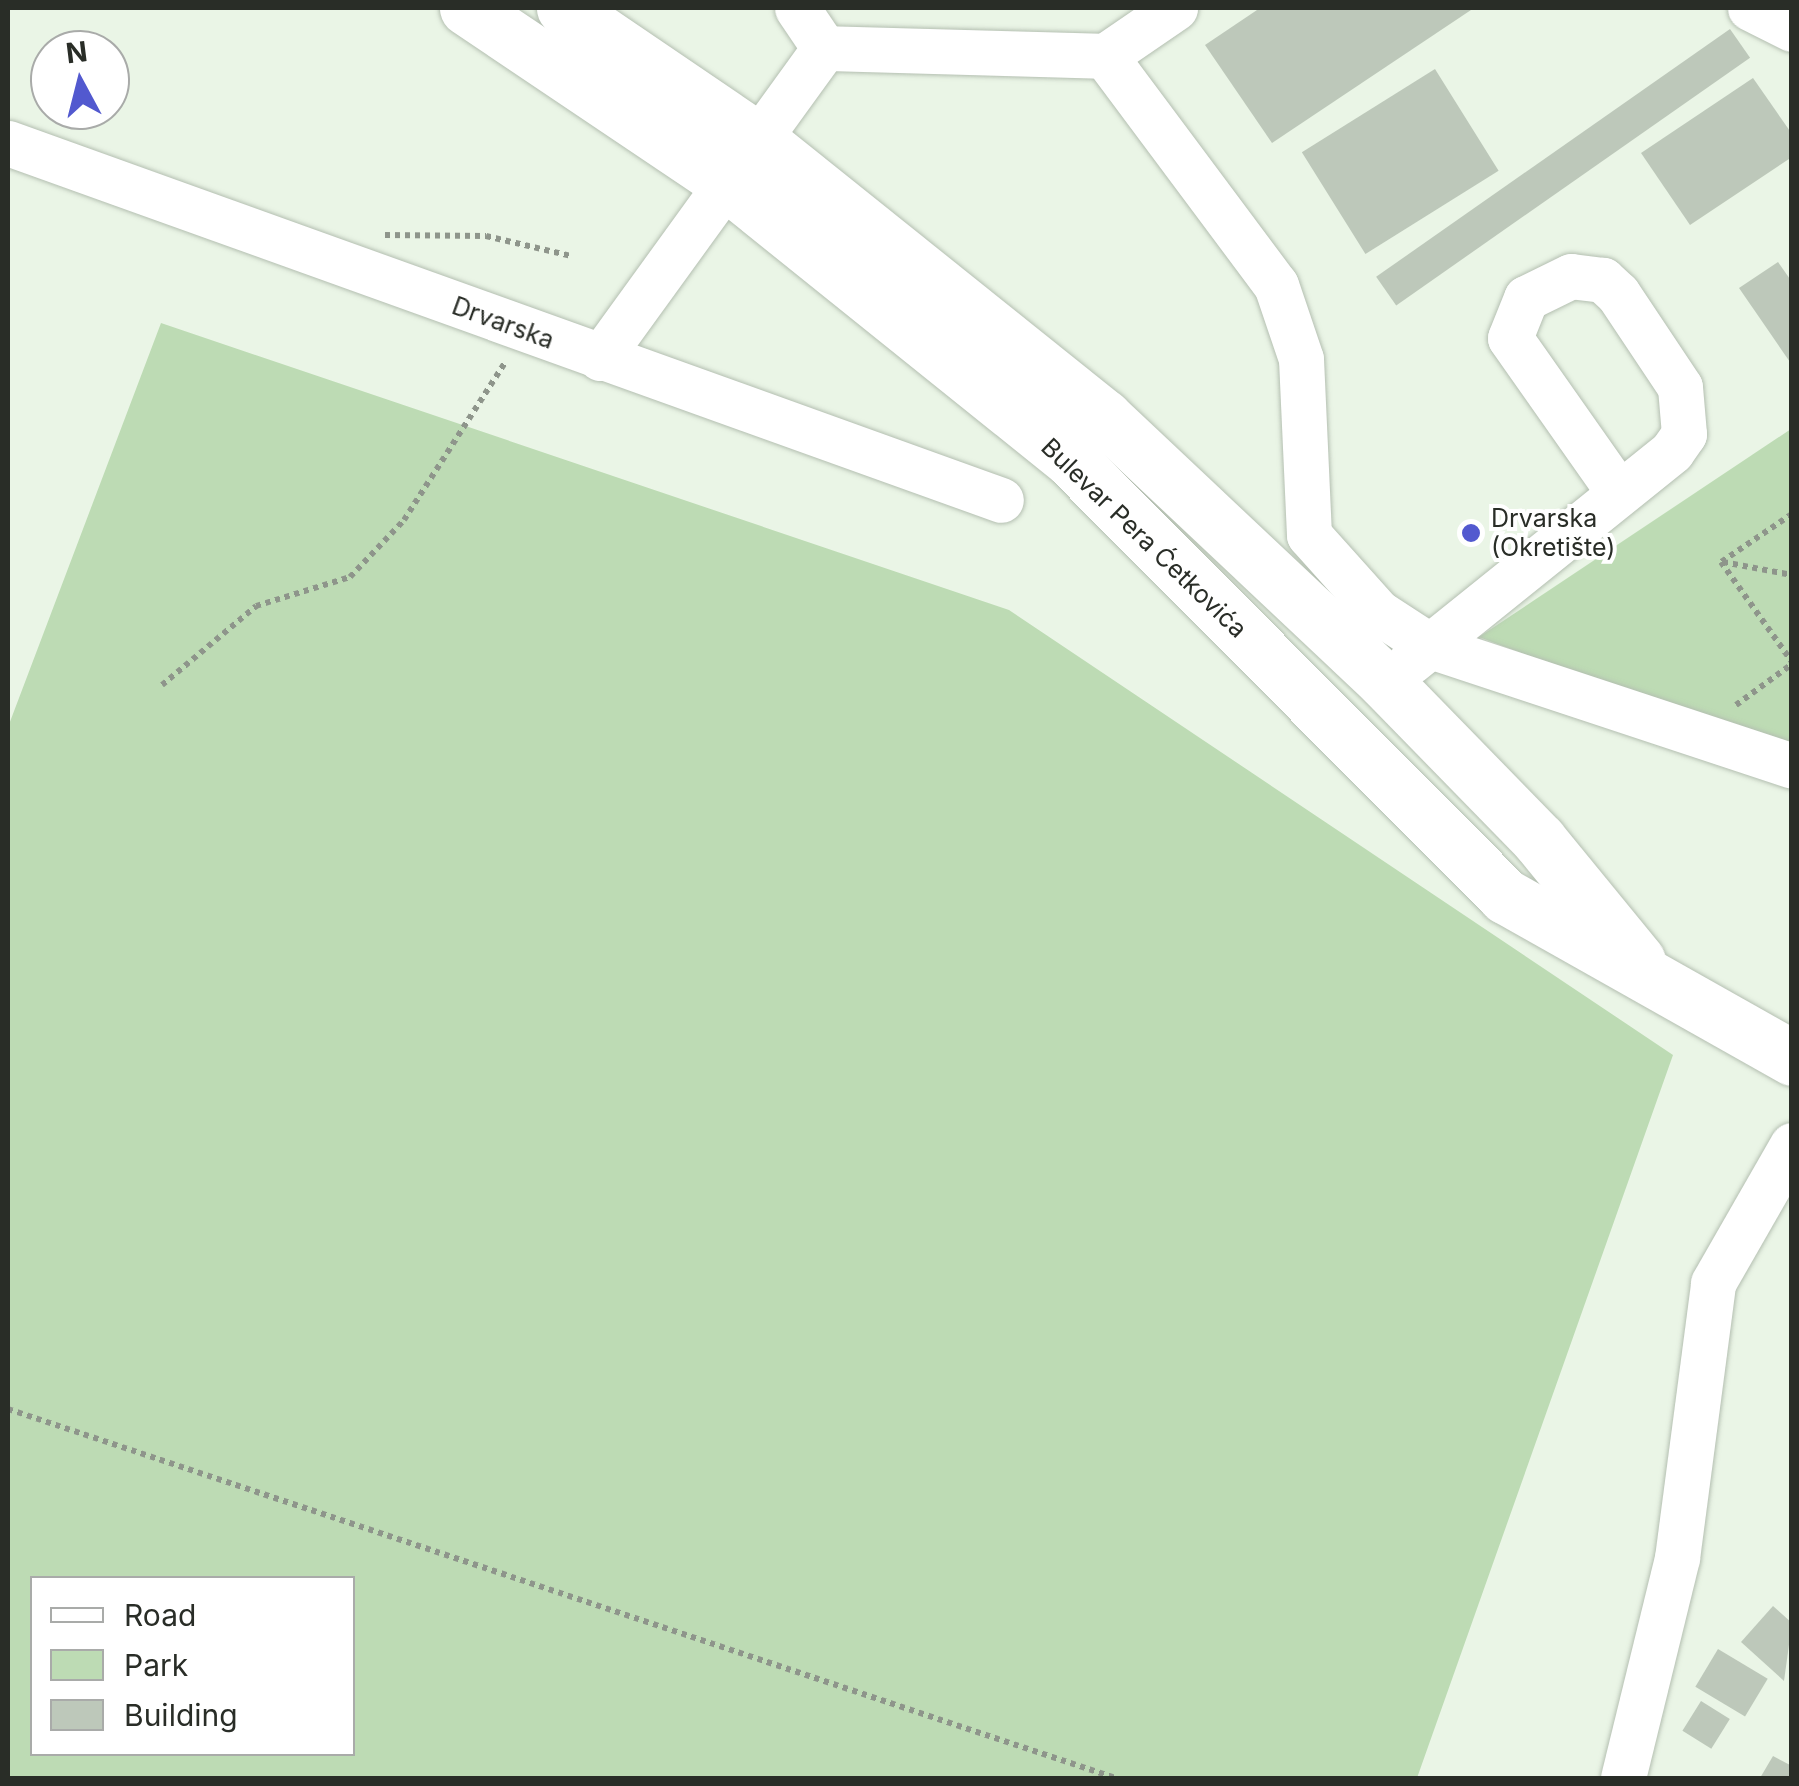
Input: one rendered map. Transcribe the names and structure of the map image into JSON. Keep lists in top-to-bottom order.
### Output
{
  "streets": {
    "main road": ["Bulevar Pera Ćetkovića"],
    "street": ["Drvarska"]
  },
  "places": ["Drvarska (Okretište)"],
  "legend": ["Road", "Park", "Building"],
  "north": "top"
}
